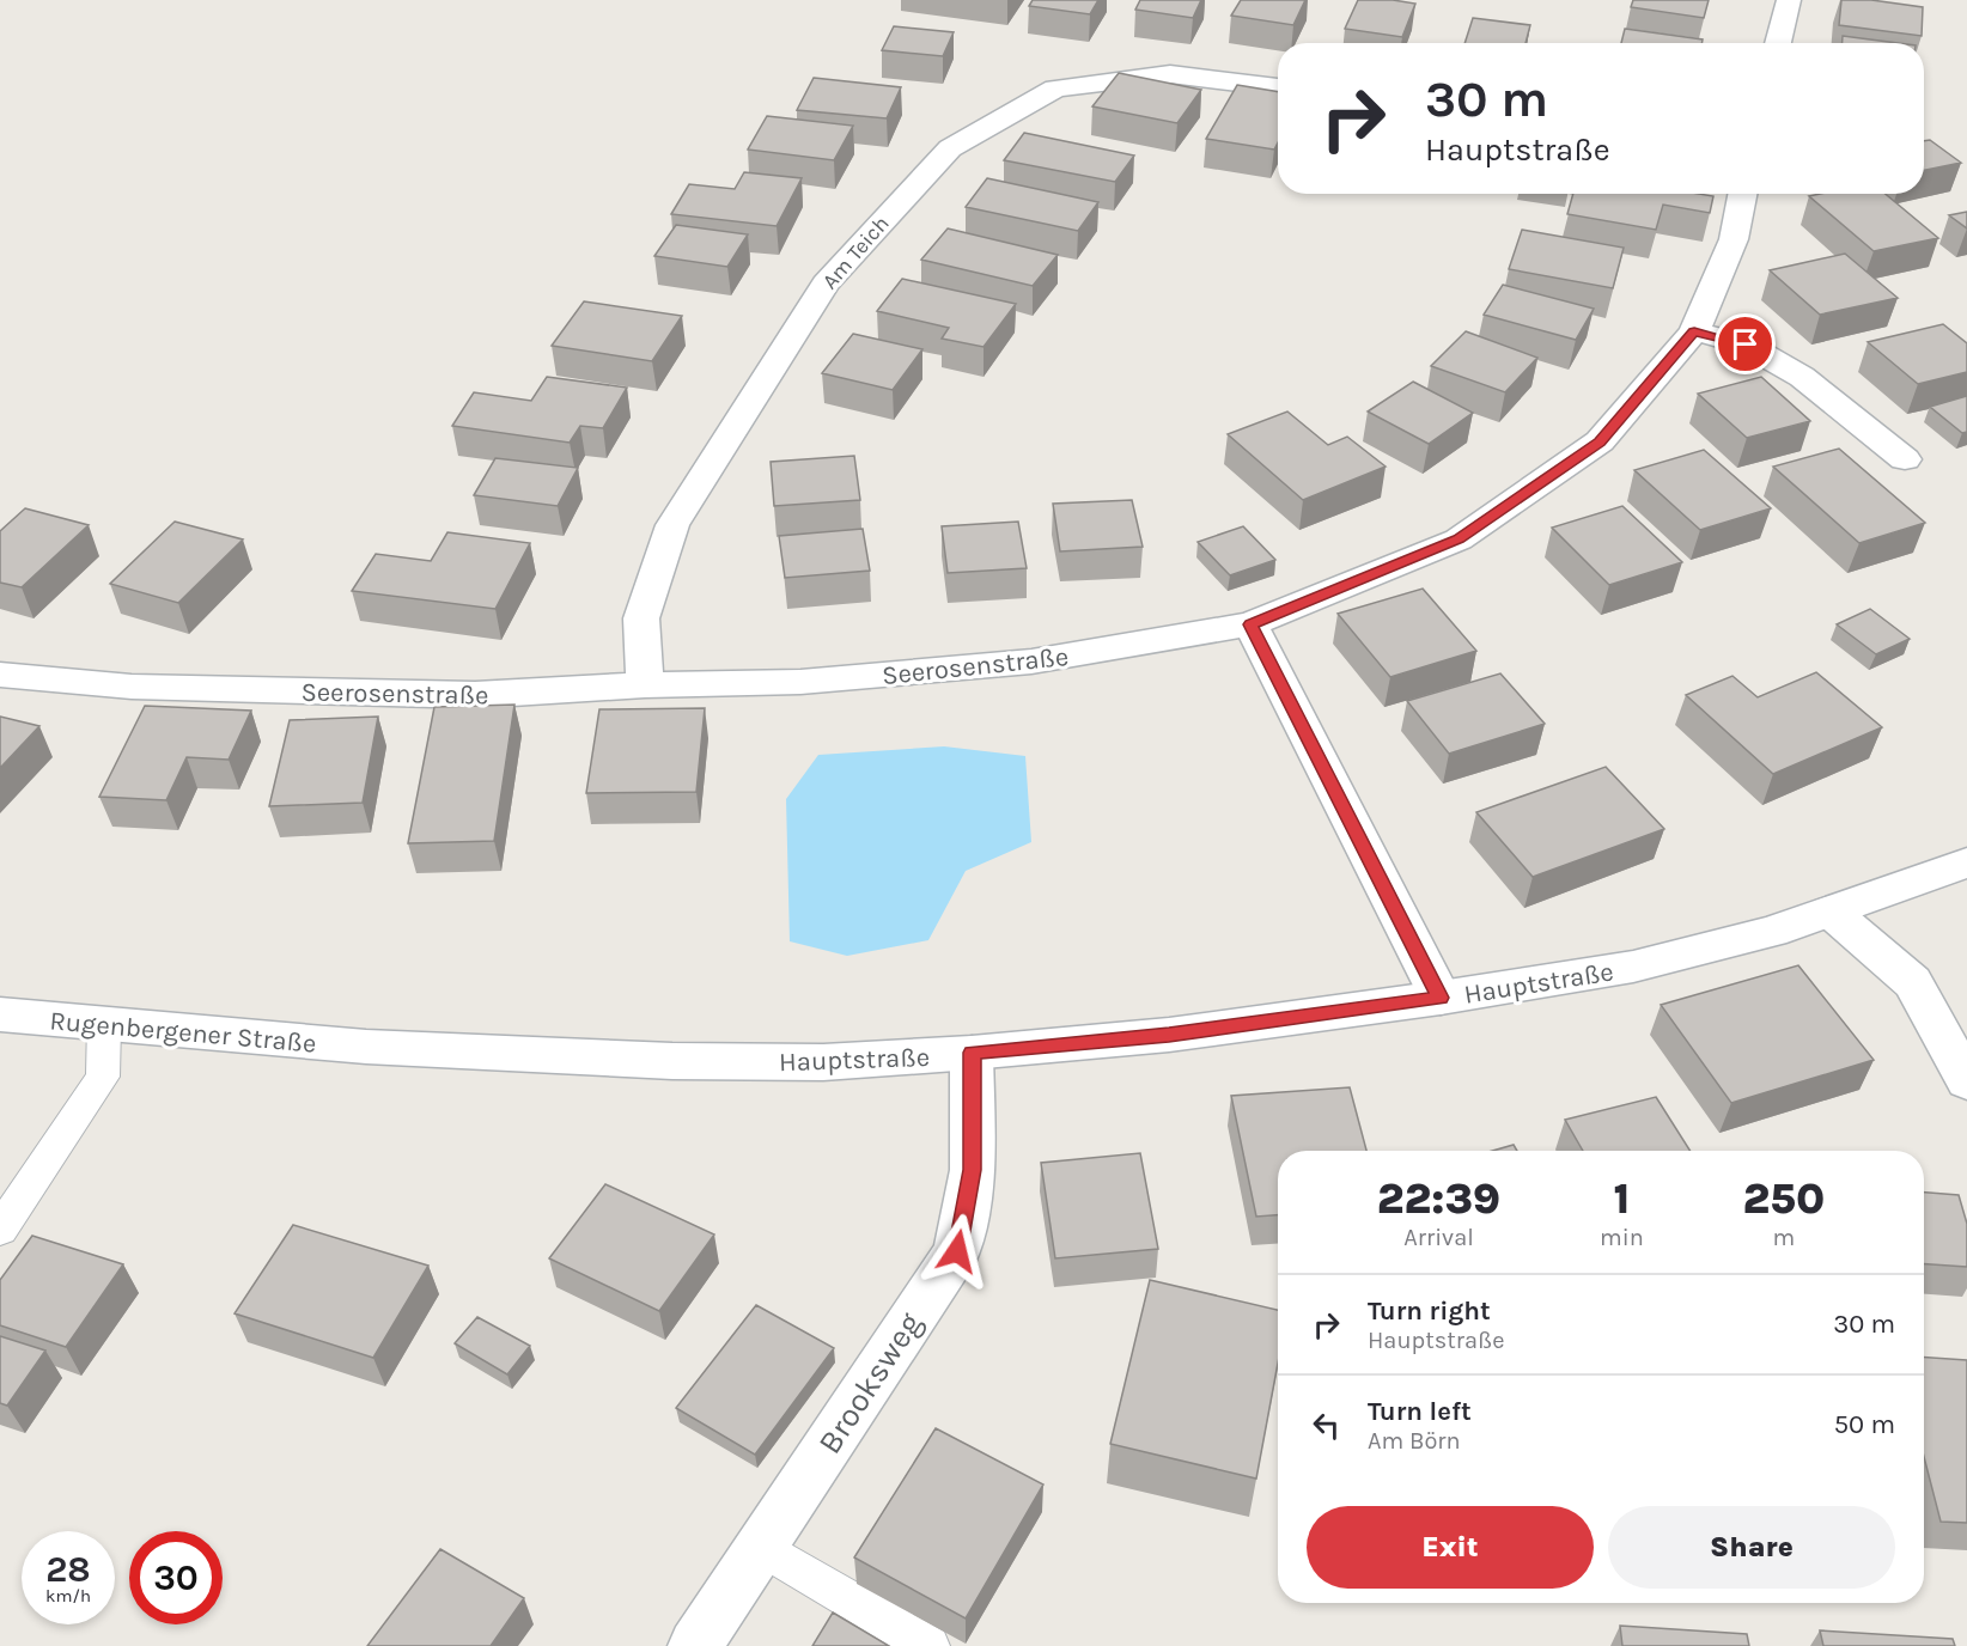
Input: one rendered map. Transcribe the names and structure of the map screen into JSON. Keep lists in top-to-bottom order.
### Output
{
  "streets": {
    "street": [
      "Am Teich",
      "Seerosenstraße",
      "Hauptstraße",
      "Rugenbergener Straße",
      "Brooksweg"
    ]
  },
  "crossings": [
    ["Am Teich", "Seerosenstraße"],
    ["Hauptstraße", "Rugenbergener Straße"],
    ["Hauptstraße", "Brooksweg"]
  ],
  "page": {
    "turn": ["30 m", "Hauptstraße"],
    "eta": [
      "22:39",
      "Arrival",
      "1",
      "min",
      "250",
      "m"
    ],
    "list": [
      {
        "name": "Turn right",
        "note": "Hauptstraße",
        "value": "30 m"
      },
      {
        "name": "Turn left",
        "note": "Am Börn",
        "value": "50 m"
      }
    ],
    "buttons": ["Exit", "Share"],
    "speed": "28 km/h",
    "limit": "30"
  }
}
